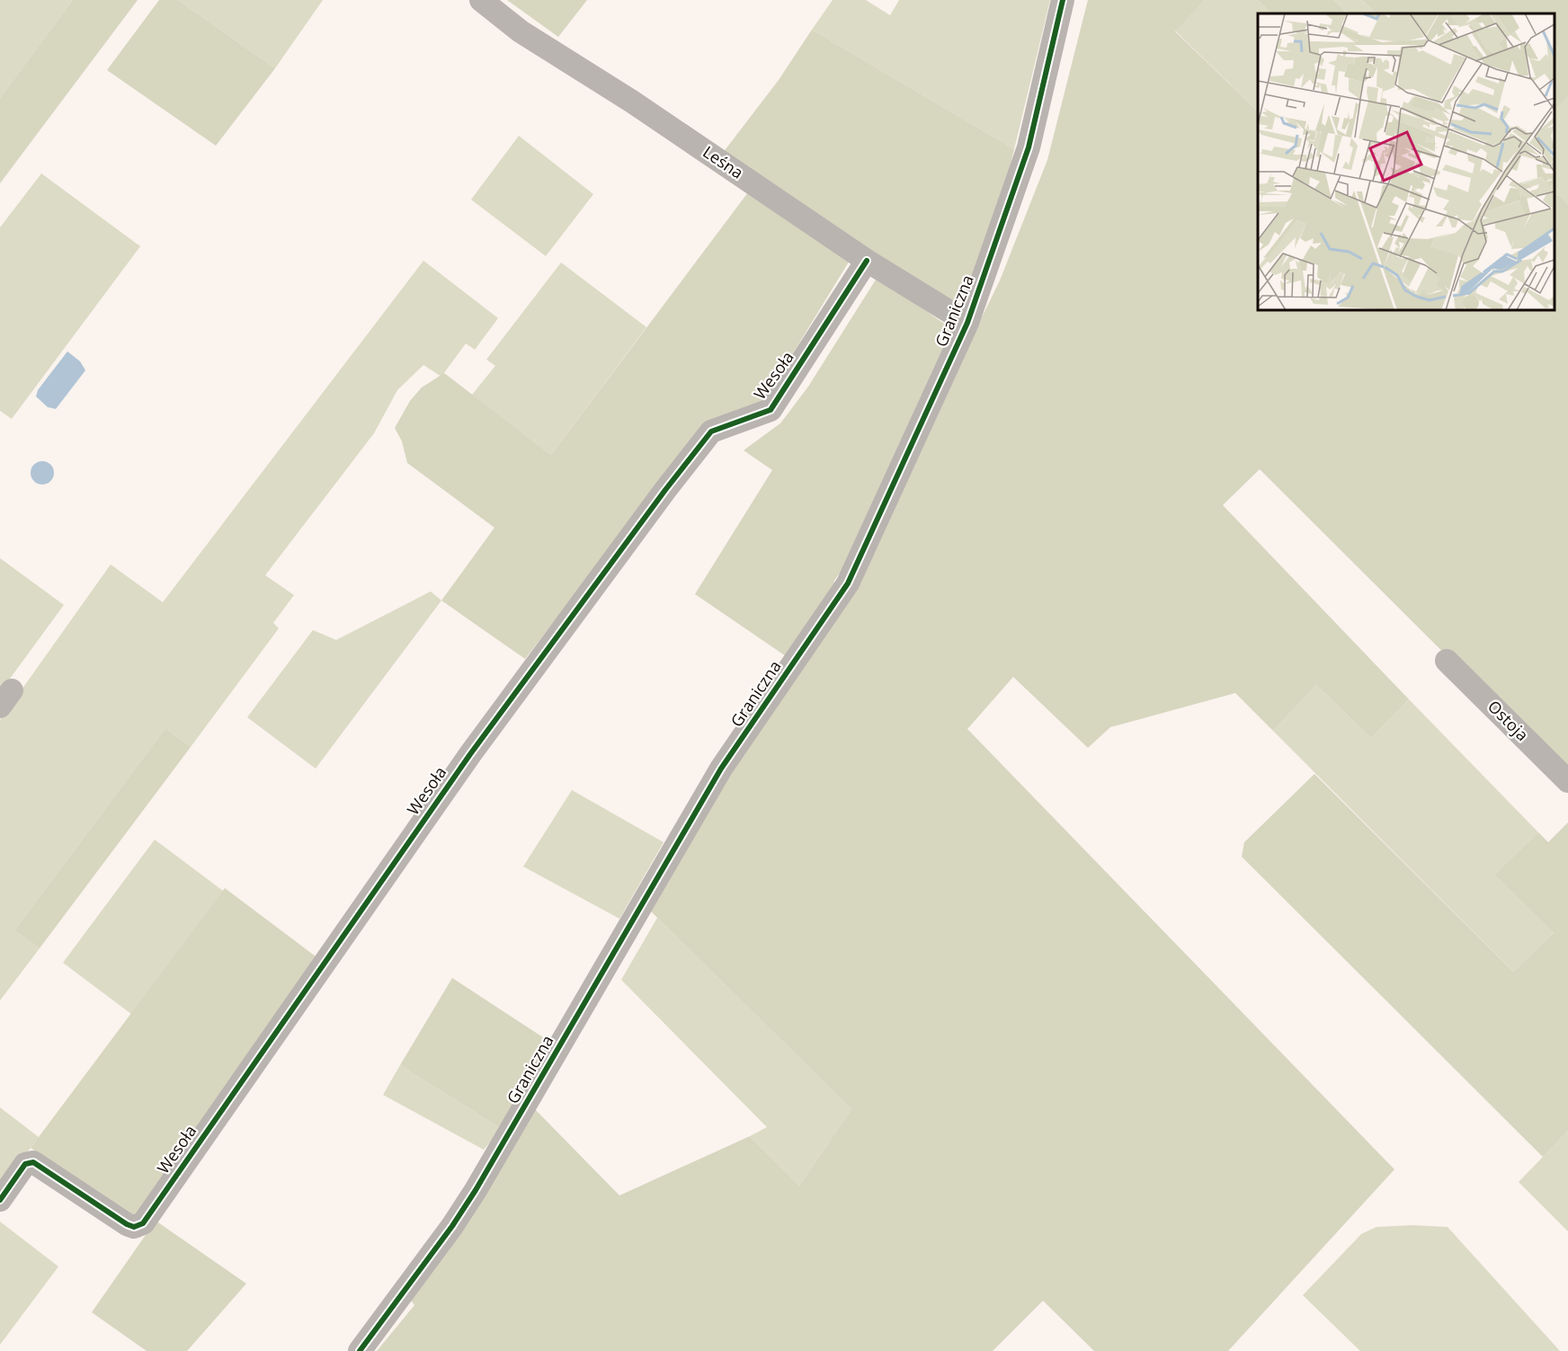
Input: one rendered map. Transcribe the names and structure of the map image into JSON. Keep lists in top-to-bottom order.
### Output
{
  "streets": {
    "street": [
      "Leśna",
      "Graniczna",
      "Wesoła",
      "Ostoja"
    ]
  },
  "crossings": [
    ["Leśna", "Graniczna"],
    ["Leśna", "Wesoła"]
  ]
}
